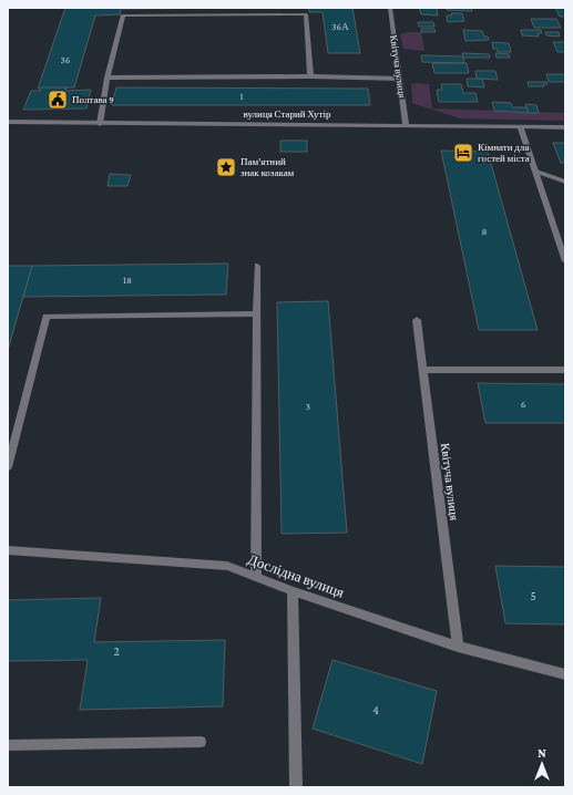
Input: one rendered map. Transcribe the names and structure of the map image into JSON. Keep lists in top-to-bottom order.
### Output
{
  "streets": {
    "street": ["Квітуча вулиця", "вулиця Старий Хутір", "Дослідна вулиця"]
  },
  "crossings": [
    ["Квітуча вулиця", "вулиця Старий Хутір"],
    ["Квітуча вулиця", "Дослідна вулиця"]
  ],
  "places": {
    "public building": ["Полтава 9"],
    "hotel": ["Кімнати для гостей міста"],
    "place": ["Пам'ятний знак козакам"]
  },
  "house_numbers": [
    "36А",
    "36",
    "1",
    "8",
    "18",
    "6",
    "3",
    "5",
    "2",
    "4"
  ],
  "north": "top"
}
